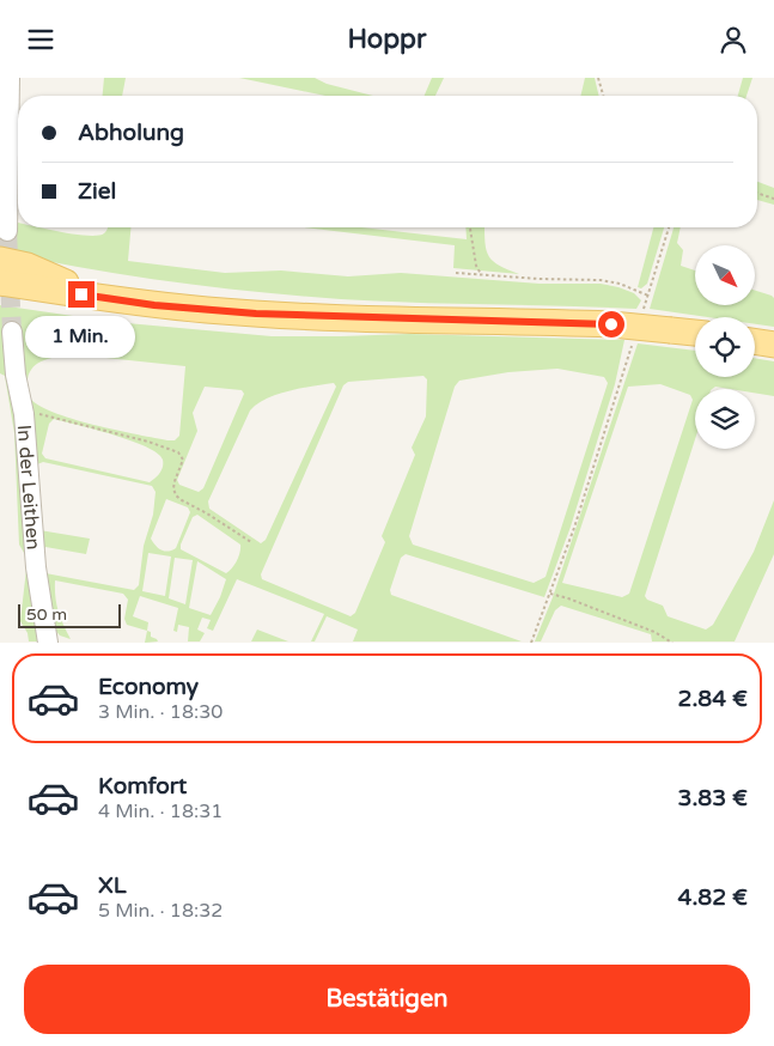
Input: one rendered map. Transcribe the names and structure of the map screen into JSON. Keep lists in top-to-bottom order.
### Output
{
  "streets": {
    "street": ["In der Leithen"]
  },
  "scale_bar": "50 m",
  "north": "bottom right",
  "page": {
    "header": "Hoppr",
    "banner": ["Abholung", "Ziel"],
    "bubble": "1 Min.",
    "scale": "50 m",
    "list": [
      {
        "name": "Economy",
        "note": "3 Min. · 18:30",
        "value": "2.84 €"
      },
      {
        "name": "Komfort",
        "note": "4 Min. · 18:31",
        "value": "3.83 €"
      },
      {
        "name": "XL",
        "note": "5 Min. · 18:32",
        "value": "4.82 €"
      }
    ],
    "buttons": "Bestätigen"
  }
}
